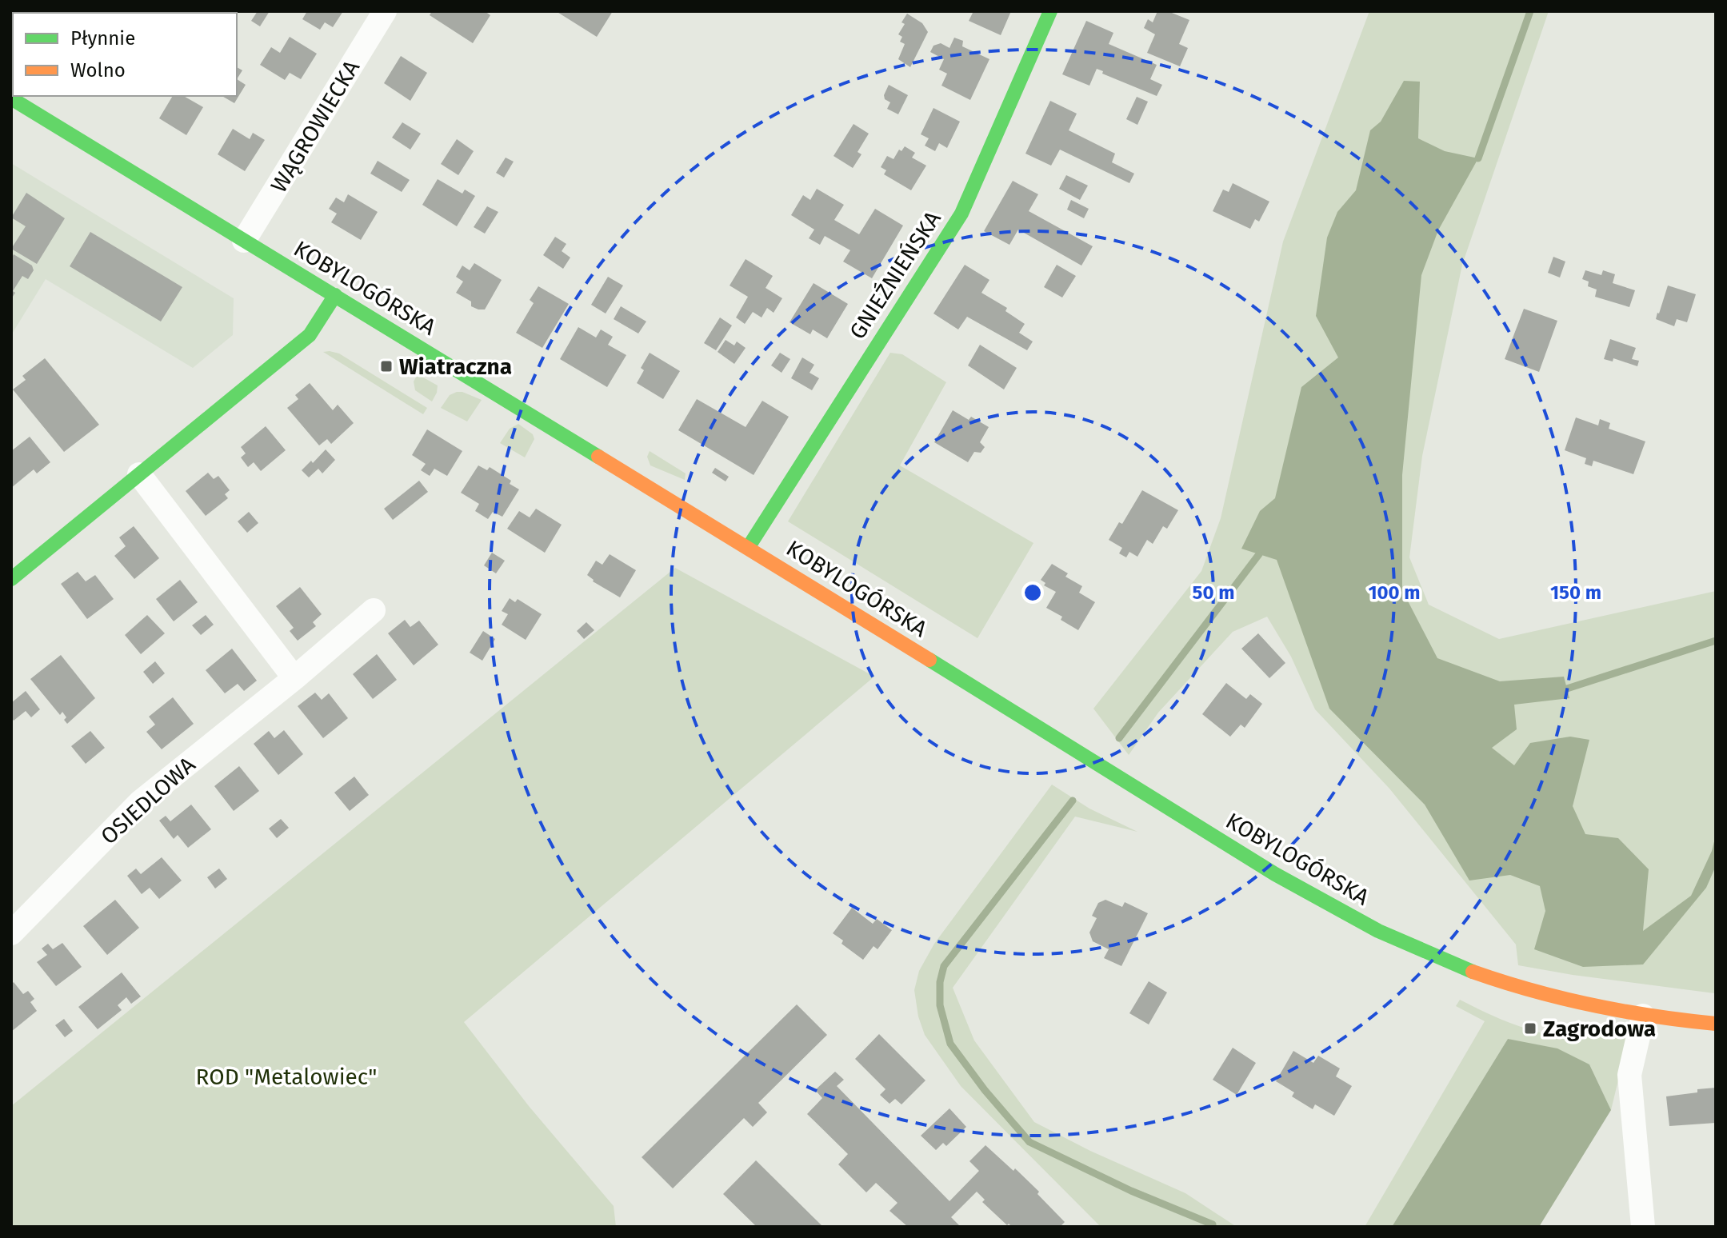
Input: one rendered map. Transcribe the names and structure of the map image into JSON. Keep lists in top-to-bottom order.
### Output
{
  "streets": {
    "street": [
      "WĄGROWIECKA",
      "GNIEŹNIEŃSKA",
      "KOBYLOGÓRSKA",
      "OSIEDLOWA"
    ]
  },
  "crossings": [
    ["WĄGROWIECKA", "KOBYLOGÓRSKA"],
    ["GNIEŹNIEŃSKA", "KOBYLOGÓRSKA"]
  ],
  "parks": ["ROD \"Metalowiec\""],
  "places": {
    "transit": ["Wiatraczna", "Zagrodowa"]
  },
  "legend": ["Płynnie", "Wolno"],
  "rings": ["50 m", "100 m", "150 m"]
}
